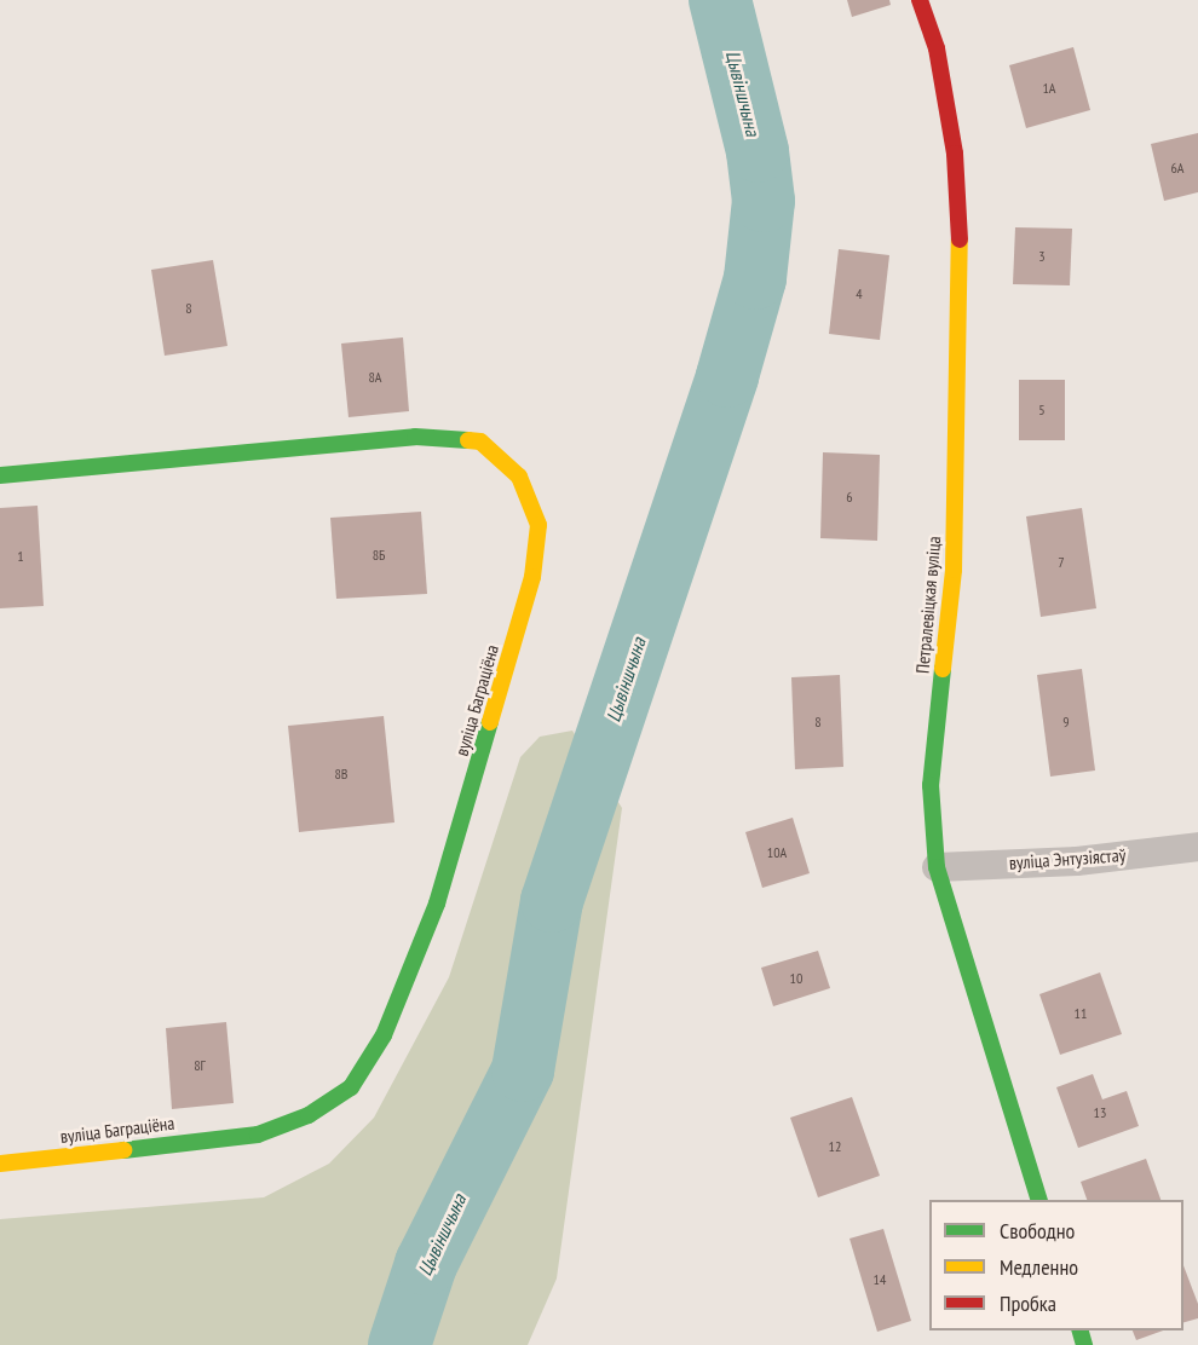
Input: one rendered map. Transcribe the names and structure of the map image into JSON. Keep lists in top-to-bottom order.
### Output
{
  "streets": {
    "street": ["Петралевіцкая вуліца", "вуліца Баграціёна", "вуліца Энтузіястаў"]
  },
  "crossings": [
    ["Петралевіцкая вуліца", "вуліца Энтузіястаў"]
  ],
  "water": ["Цывіншчына"],
  "house_numbers": [
    "1А",
    "6А",
    "3",
    "4",
    "8",
    "8А",
    "5",
    "6",
    "8Б",
    "1",
    "7",
    "8",
    "9",
    "8В",
    "10А",
    "10",
    "11",
    "8Г",
    "13",
    "12",
    "14"
  ],
  "legend": ["Свободно", "Медленно", "Пробка"]
}
